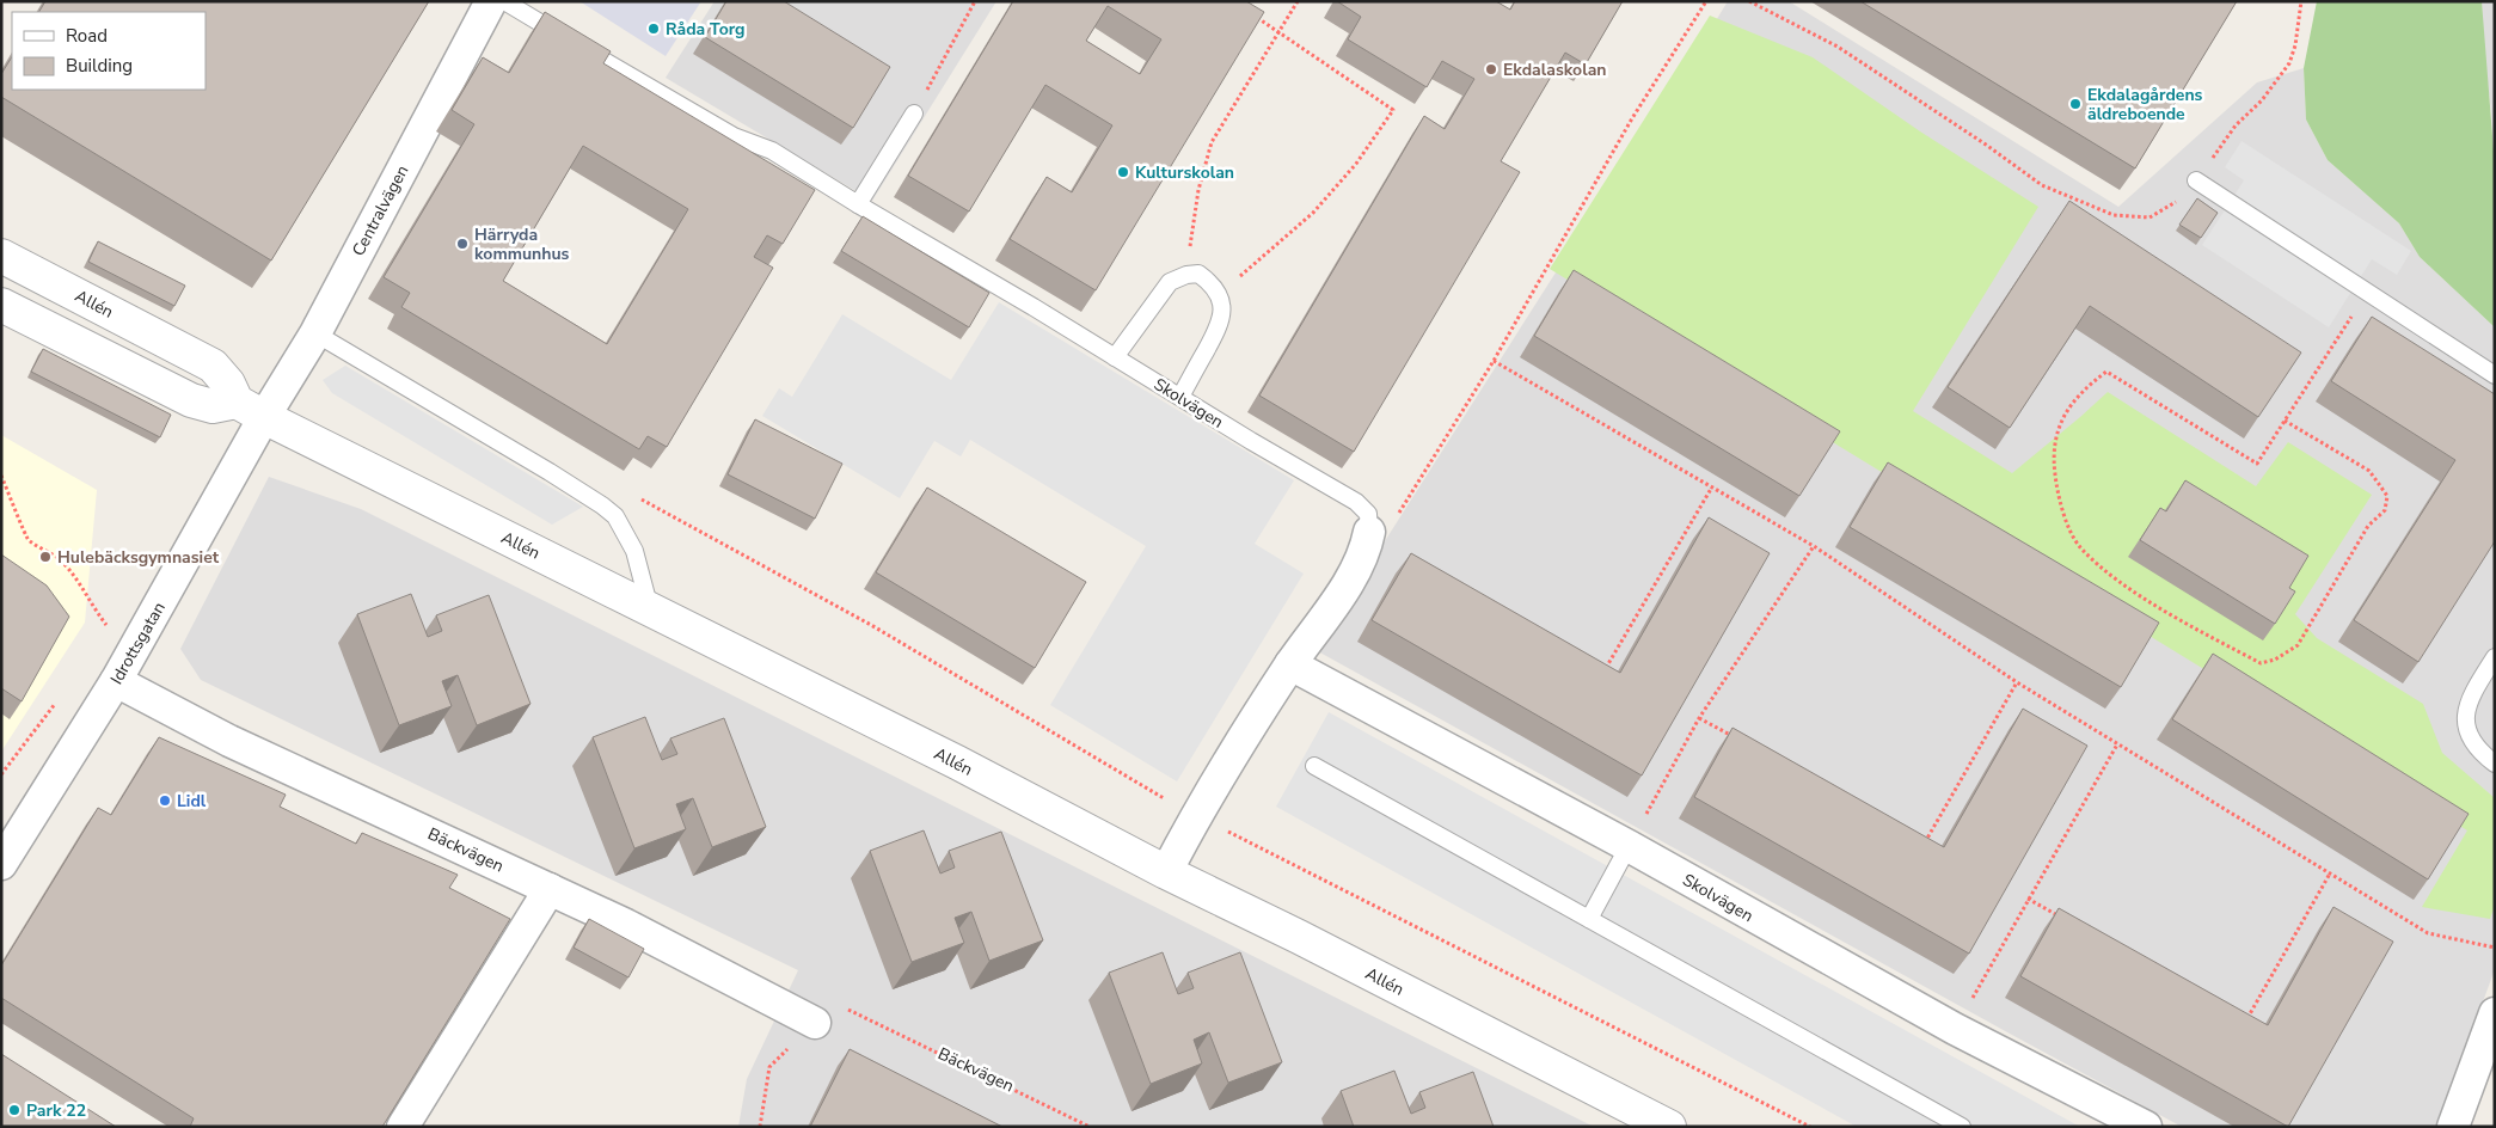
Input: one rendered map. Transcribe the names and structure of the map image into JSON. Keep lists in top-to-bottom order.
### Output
{
  "streets": {
    "street": [
      "Centralvägen",
      "Allén",
      "Skolvägen",
      "Idrottsgatan",
      "Bäckvägen"
    ]
  },
  "crossings": [
    ["Centralvägen", "Allén"],
    ["Centralvägen", "Idrottsgatan"],
    ["Allén", "Idrottsgatan"],
    ["Idrottsgatan", "Bäckvägen"]
  ],
  "places": [
    "Råda Torg",
    "Ekdalaskolan",
    "Ekdalagårdens äldreboende",
    "Kulturskolan",
    "Härryda kommunhus",
    "Hulebäcksgymnasiet",
    "Lidl",
    "Park 22"
  ],
  "legend": ["Road", "Building"]
}
